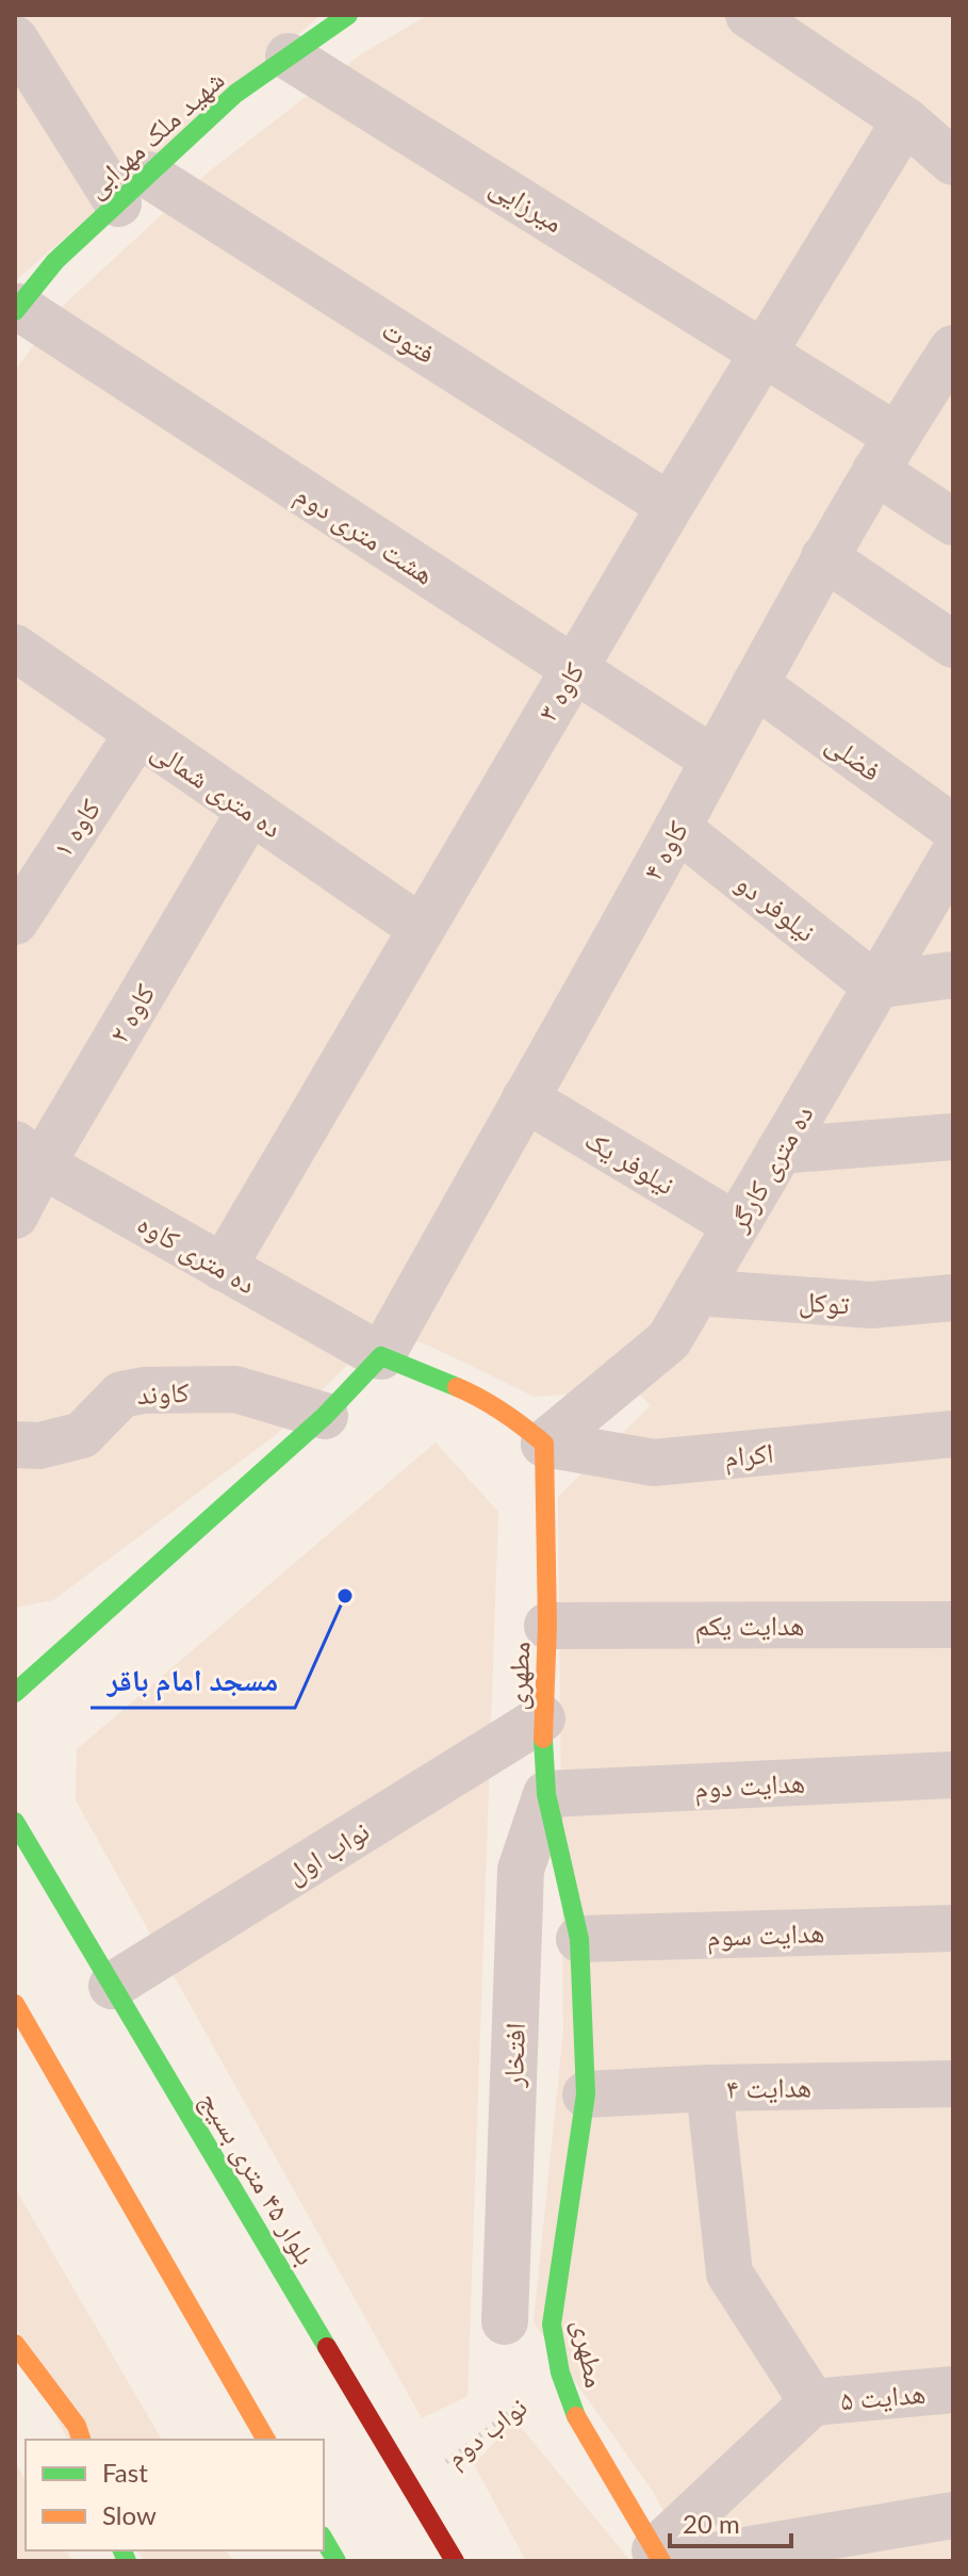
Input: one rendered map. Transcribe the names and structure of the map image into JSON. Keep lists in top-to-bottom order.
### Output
{
  "streets": {
    "street": [
      "شهید ملک مهرابی",
      "میرزایی",
      "فتوت",
      "هشت متری دوم",
      "کاوه ۳",
      "فضلی",
      "ده متری شمالی",
      "کاوه ۱",
      "کاوه ۴",
      "نیلوفر دو",
      "کاوه ۲",
      "نیلوفر یک",
      "ده متری کارگر",
      "ده متری کاوه",
      "توکل",
      "کاوند",
      "اکرام",
      "هدایت یکم",
      "مطهری",
      "هدایت دوم",
      "نواب اول",
      "هدایت سوم",
      "افتخار",
      "هدایت ۴",
      "بلوار ۴۵ متری بسیج",
      "هدایت ۵"
    ],
    "path": ["نواب دوم"]
  },
  "crossings": [
    ["شهید ملک مهرابی", "میرزایی"],
    ["شهید ملک مهرابی", "فتوت"],
    ["شهید ملک مهرابی", "هشت متری دوم"],
    ["میرزایی", "کاوه ۳"],
    ["میرزایی", "کاوه ۴"],
    ["فتوت", "کاوه ۳"],
    ["هشت متری دوم", "کاوه ۳"],
    ["هشت متری دوم", "کاوه ۴"],
    ["کاوه ۳", "ده متری شمالی"],
    ["کاوه ۳", "ده متری کاوه"],
    ["فضلی", "کاوه ۴"],
    ["ده متری شمالی", "کاوه ۱"],
    ["ده متری شمالی", "کاوه ۲"],
    ["کاوه ۴", "نیلوفر دو"],
    ["کاوه ۴", "نیلوفر یک"],
    ["کاوه ۴", "ده متری کاوه"],
    ["نیلوفر دو", "ده متری کارگر"],
    ["کاوه ۲", "ده متری کاوه"],
    ["نیلوفر یک", "ده متری کارگر"],
    ["ده متری کارگر", "توکل"],
    ["ده متری کارگر", "اکرام"],
    ["ده متری کارگر", "مطهری"],
    ["اکرام", "مطهری"],
    ["هدایت یکم", "مطهری"],
    ["مطهری", "هدایت دوم"],
    ["مطهری", "نواب اول"],
    ["مطهری", "هدایت سوم"],
    ["مطهری", "افتخار"],
    ["مطهری", "هدایت ۴"],
    ["مطهری", "نواب دوم"],
    ["هدایت دوم", "افتخار"],
    ["نواب اول", "بلوار ۴۵ متری بسیج"],
    ["بلوار ۴۵ متری بسیج", "نواب دوم"]
  ],
  "places": ["مسجد امام باقر"],
  "legend": ["Fast", "Slow"],
  "scale_bar": "20 m"
}
